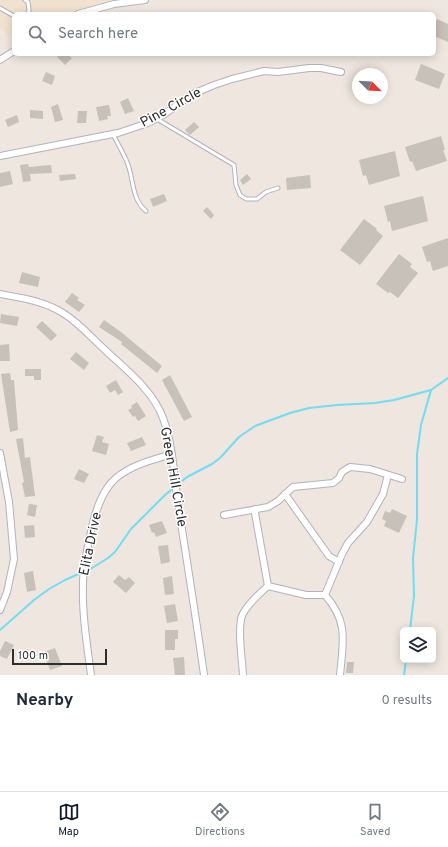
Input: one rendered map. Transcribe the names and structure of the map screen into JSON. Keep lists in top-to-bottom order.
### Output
{
  "streets": {
    "street": ["Pine Circle", "Green Hill Circle", "Elita Drive"]
  },
  "crossings": [
    ["Green Hill Circle", "Elita Drive"]
  ],
  "scale_bar": "100 m",
  "north": "bottom right",
  "page": {
    "search": "Search here",
    "scale": "100 m",
    "heading": ["Nearby", "0 results"],
    "nav": ["Map", "Directions", "Saved"]
  }
}
